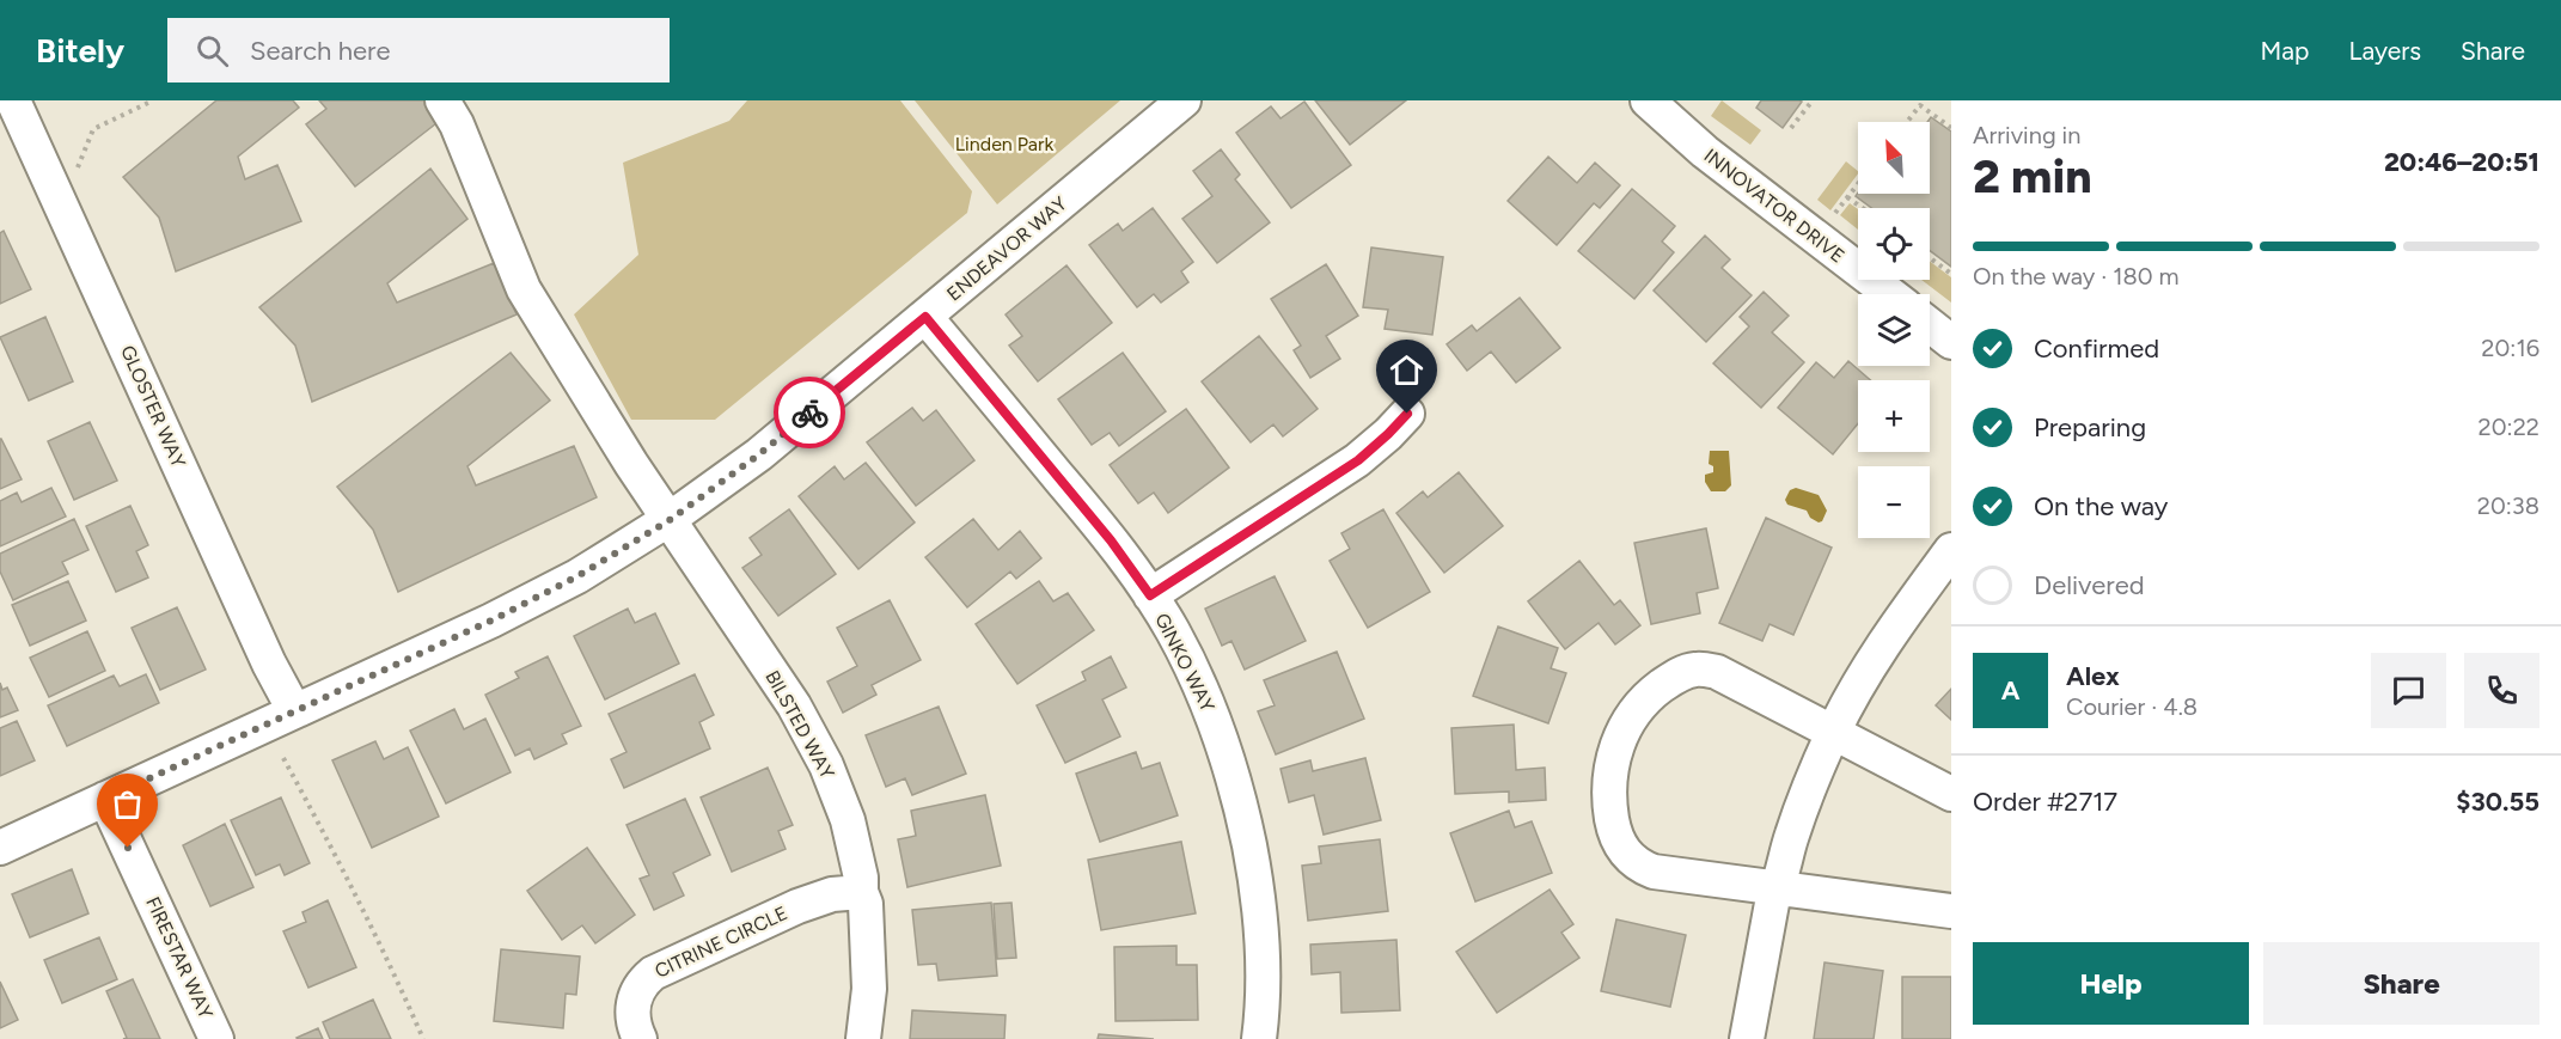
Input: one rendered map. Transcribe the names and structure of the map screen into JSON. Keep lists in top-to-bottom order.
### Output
{
  "streets": {
    "street": [
      "INNOVATOR DRIVE",
      "ENDEAVOR WAY",
      "GLOSTER WAY",
      "GINKO WAY",
      "BILSTED WAY",
      "CITRINE CIRCLE",
      "FIRESTAR WAY"
    ]
  },
  "crossings": [
    ["ENDEAVOR WAY", "GLOSTER WAY"],
    ["ENDEAVOR WAY", "GINKO WAY"],
    ["ENDEAVOR WAY", "BILSTED WAY"],
    ["ENDEAVOR WAY", "FIRESTAR WAY"],
    ["BILSTED WAY", "CITRINE CIRCLE"]
  ],
  "parks": ["Linden Park"],
  "north": "top left",
  "page": {
    "header": "Bitely",
    "search": "Search here",
    "nav": ["Map", "Layers", "Share"],
    "heading": ["2 min", "Arriving in", "20:46–20:51"],
    "panel": [
      "Alex",
      "Courier · 4.8",
      "Order #2717",
      "$30.55"
    ],
    "map_buttons": ["+", "−"],
    "bar": "On the way · 180 m",
    "list": [
      ["Confirmed", "20:16"],
      ["Preparing", "20:22"],
      ["On the way", "20:38"],
      "Delivered"
    ],
    "round": "A",
    "buttons": ["Help", "Share"]
  }
}
